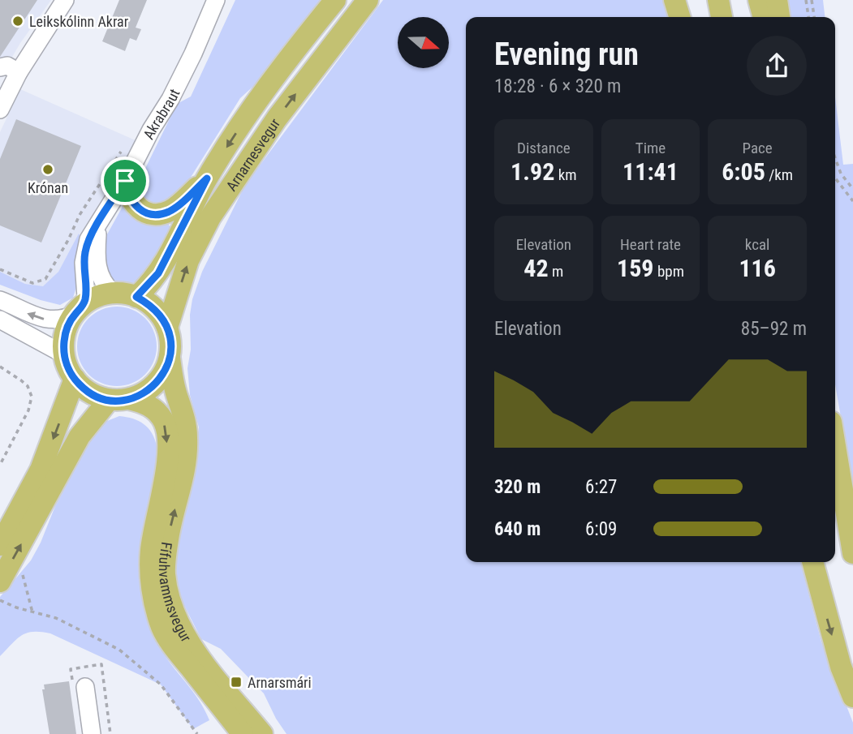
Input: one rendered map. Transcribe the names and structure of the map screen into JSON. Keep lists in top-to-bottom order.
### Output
{
  "streets": {
    "main road": ["Arnarnesvegur", "Fífuhvammsvegur"],
    "street": ["Akrabraut"]
  },
  "crossings": [
    ["Akrabraut", "Arnarnesvegur"],
    ["Akrabraut", "Fífuhvammsvegur"],
    ["Arnarnesvegur", "Fífuhvammsvegur"]
  ],
  "places": {
    "other": ["Leikskólinn Akrar", "Krónan"],
    "transit": ["Arnarsmári"]
  },
  "north": "right",
  "page": {
    "heading": ["Evening run", "18:28 · 6 × 320 m"],
    "stats": [
      ["Distance", "1.92 km"],
      ["Time", "11:41"],
      ["Pace", "6:05 /km"],
      ["Elevation", "42 m"],
      ["Heart rate", "159 bpm"],
      ["kcal", "116"]
    ],
    "chart": ["Elevation", "85–92 m"],
    "list": [
      {
        "name": "320 m",
        "note": "6:27"
      },
      {
        "name": "640 m",
        "note": "6:09"
      }
    ]
  }
}
